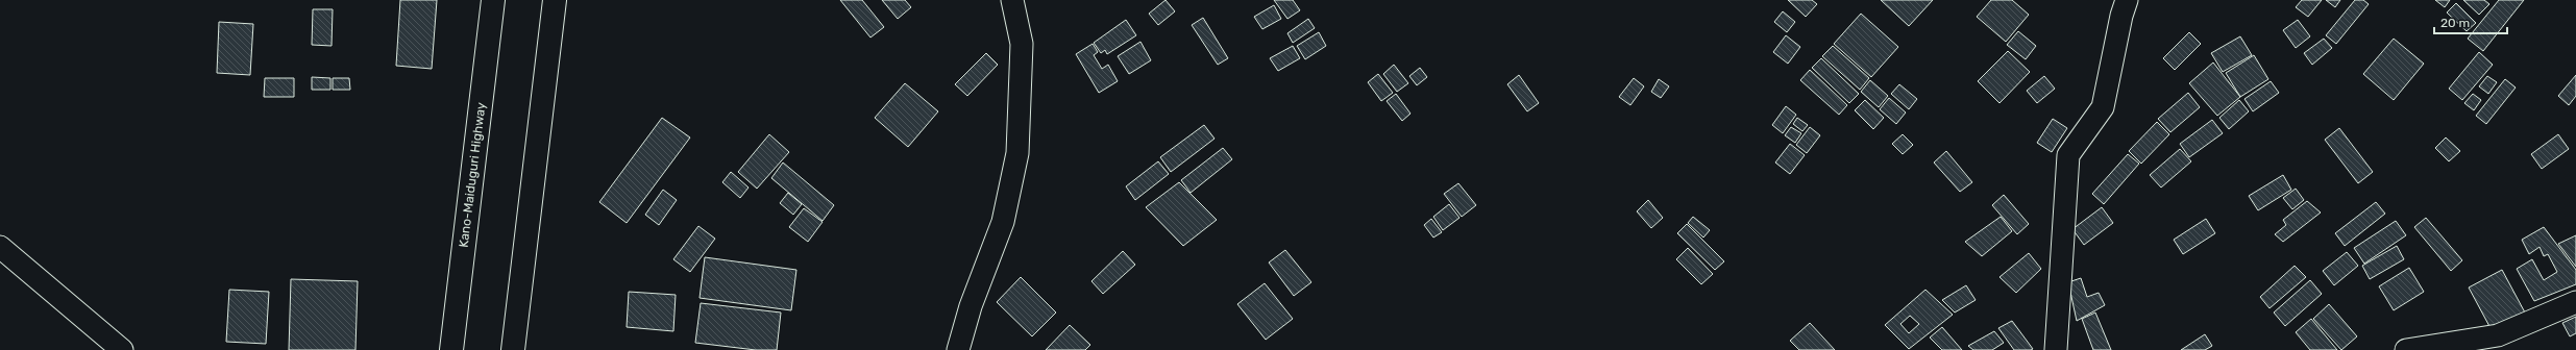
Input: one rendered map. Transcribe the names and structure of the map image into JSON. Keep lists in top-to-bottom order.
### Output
{
  "streets": {
    "highway": ["Kano-Maiduguri Highway"]
  },
  "scale_bar": "20 m"
}
